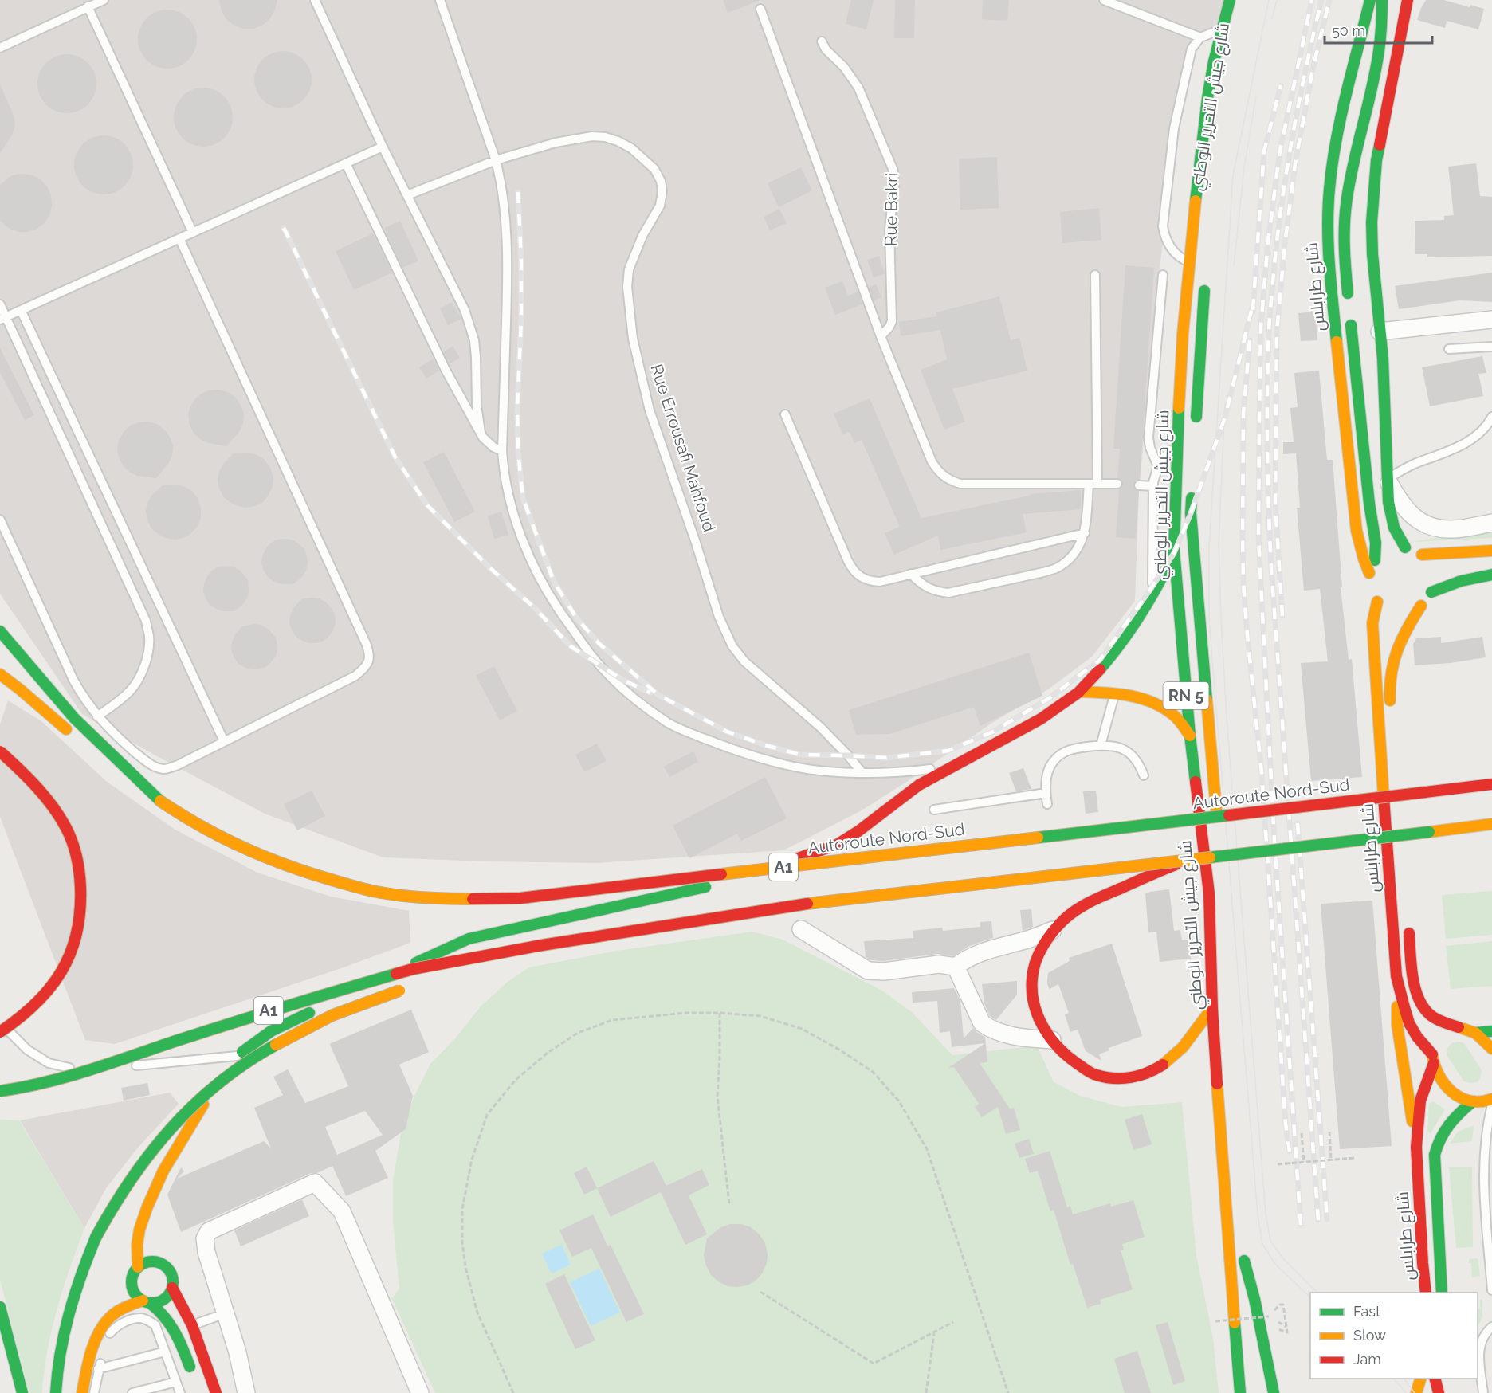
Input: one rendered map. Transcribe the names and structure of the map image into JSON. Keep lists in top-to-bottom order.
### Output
{
  "streets": {
    "main road": [
      "شارع جيش التحرير الوطني",
      "شارع طرابلس",
      "RN 5",
      "Autoroute Nord-Sud",
      "A1"
    ],
    "lane": ["Rue Bakri", "Rue Errousafi Mahfoud"]
  },
  "legend": ["Fast", "Slow", "Jam"],
  "scale_bar": "50 m"
}
